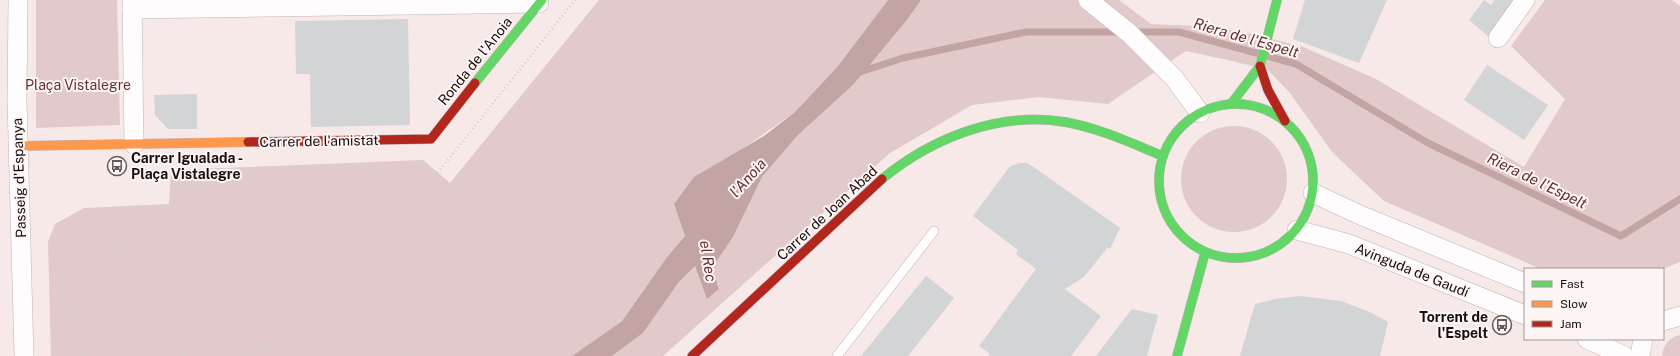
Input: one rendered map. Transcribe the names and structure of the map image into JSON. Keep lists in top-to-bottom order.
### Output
{
  "streets": {
    "street": [
      "Ronda de l'Anoia",
      "Carrer de l'amistat",
      "Passeig d'Espanya",
      "Carrer de Joan Abad",
      "Avinguda de Gaudí"
    ]
  },
  "crossings": [
    ["Ronda de l'Anoia", "Carrer de l'amistat"],
    ["Carrer de l'amistat", "Passeig d'Espanya"]
  ],
  "water": ["Riera de l'Espelt", "l'Anoia", "el Rec"],
  "parks": ["Plaça Vistalegre"],
  "places": {
    "bus stop": ["Carrer Igualada - Plaça Vistalegre", "Torrent de l'Espelt"]
  },
  "legend": ["Fast", "Slow", "Jam"]
}
